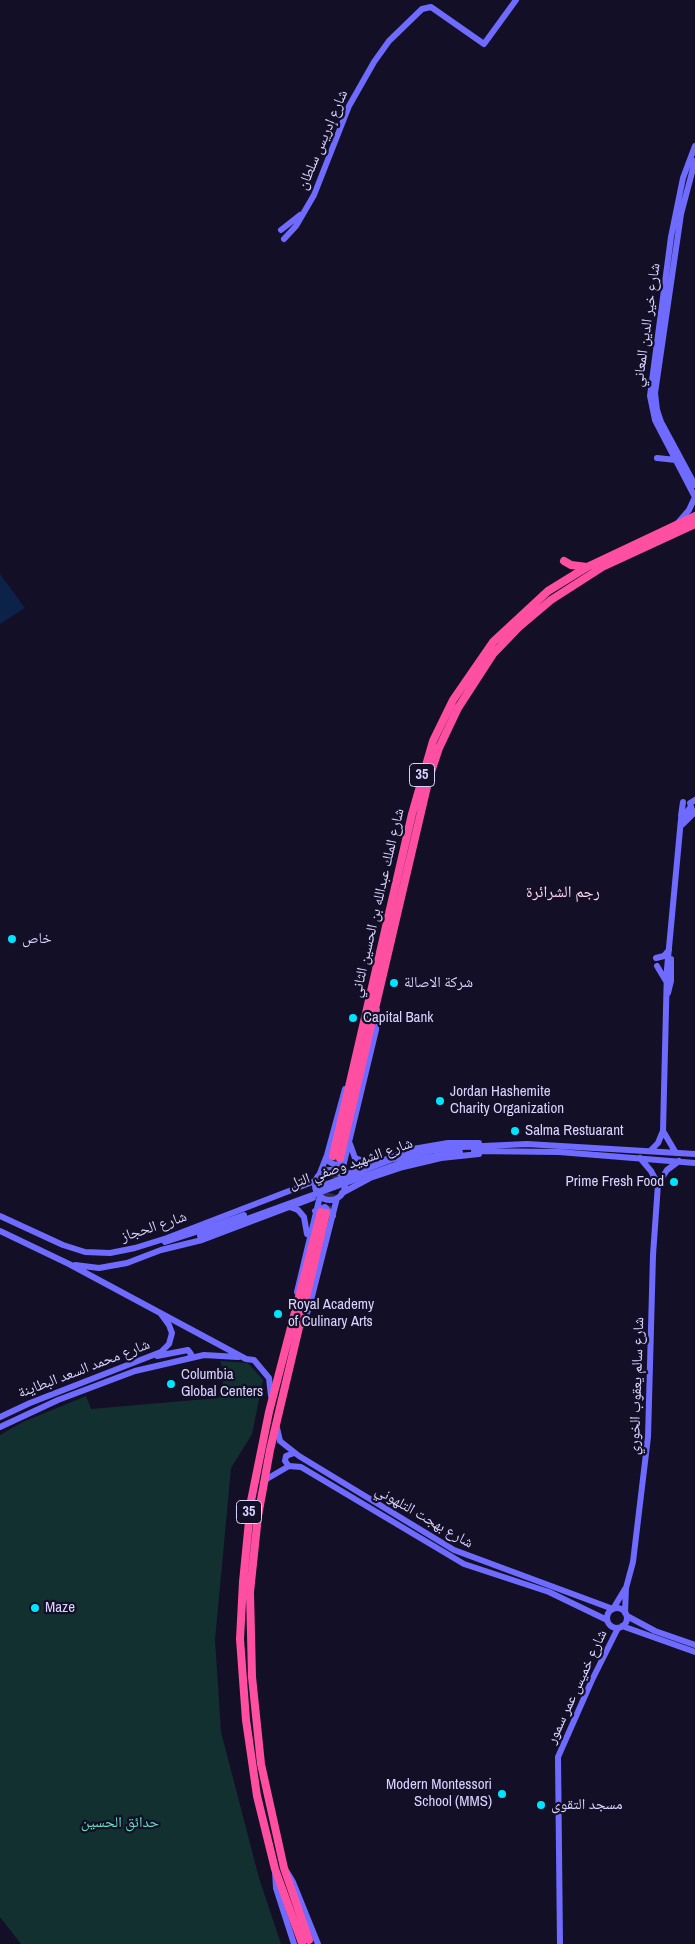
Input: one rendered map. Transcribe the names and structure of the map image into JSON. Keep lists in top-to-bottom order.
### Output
{
  "streets": {
    "highway": ["35", "شارع الملك عبدالله بن الحسين الثاني"],
    "street": [
      "شارع إدريس سلطان",
      "شارع خير الدين المعاني",
      "شارع الشهيد وصفي التل",
      "شارع الحجاز",
      "شارع محمد السعد البطاينة",
      "شارع سالم يعقوب الخوري",
      "شارع بهجت التلهوني",
      "شارع خميس عمر سمور"
    ]
  },
  "crossings": [
    ["شارع خير الدين المعاني", "شارع الملك عبدالله بن الحسين الثاني"],
    ["35", "شارع الحجاز"],
    ["35", "شارع بهجت التلهوني"],
    ["شارع الشهيد وصفي التل", "شارع الحجاز"],
    ["شارع الحجاز", "شارع محمد السعد البطاينة"],
    ["شارع سالم يعقوب الخوري", "شارع بهجت التلهوني"],
    ["شارع سالم يعقوب الخوري", "شارع خميس عمر سمور"],
    ["شارع بهجت التلهوني", "شارع خميس عمر سمور"]
  ],
  "districts": ["رجم الشرائرة"],
  "parks": ["حدائق الحسين"],
  "places": [
    "خاص",
    "شركة الاصالة",
    "Capital Bank",
    "Jordan Hashemite Charity Organization",
    "Salma Restuarant",
    "Prime Fresh Food",
    "Royal Academy of Culinary Arts",
    "Columbia Global Centers",
    "Maze",
    "Modern Montessori School (MMS)",
    "مسجد التقوى"
  ]
}
